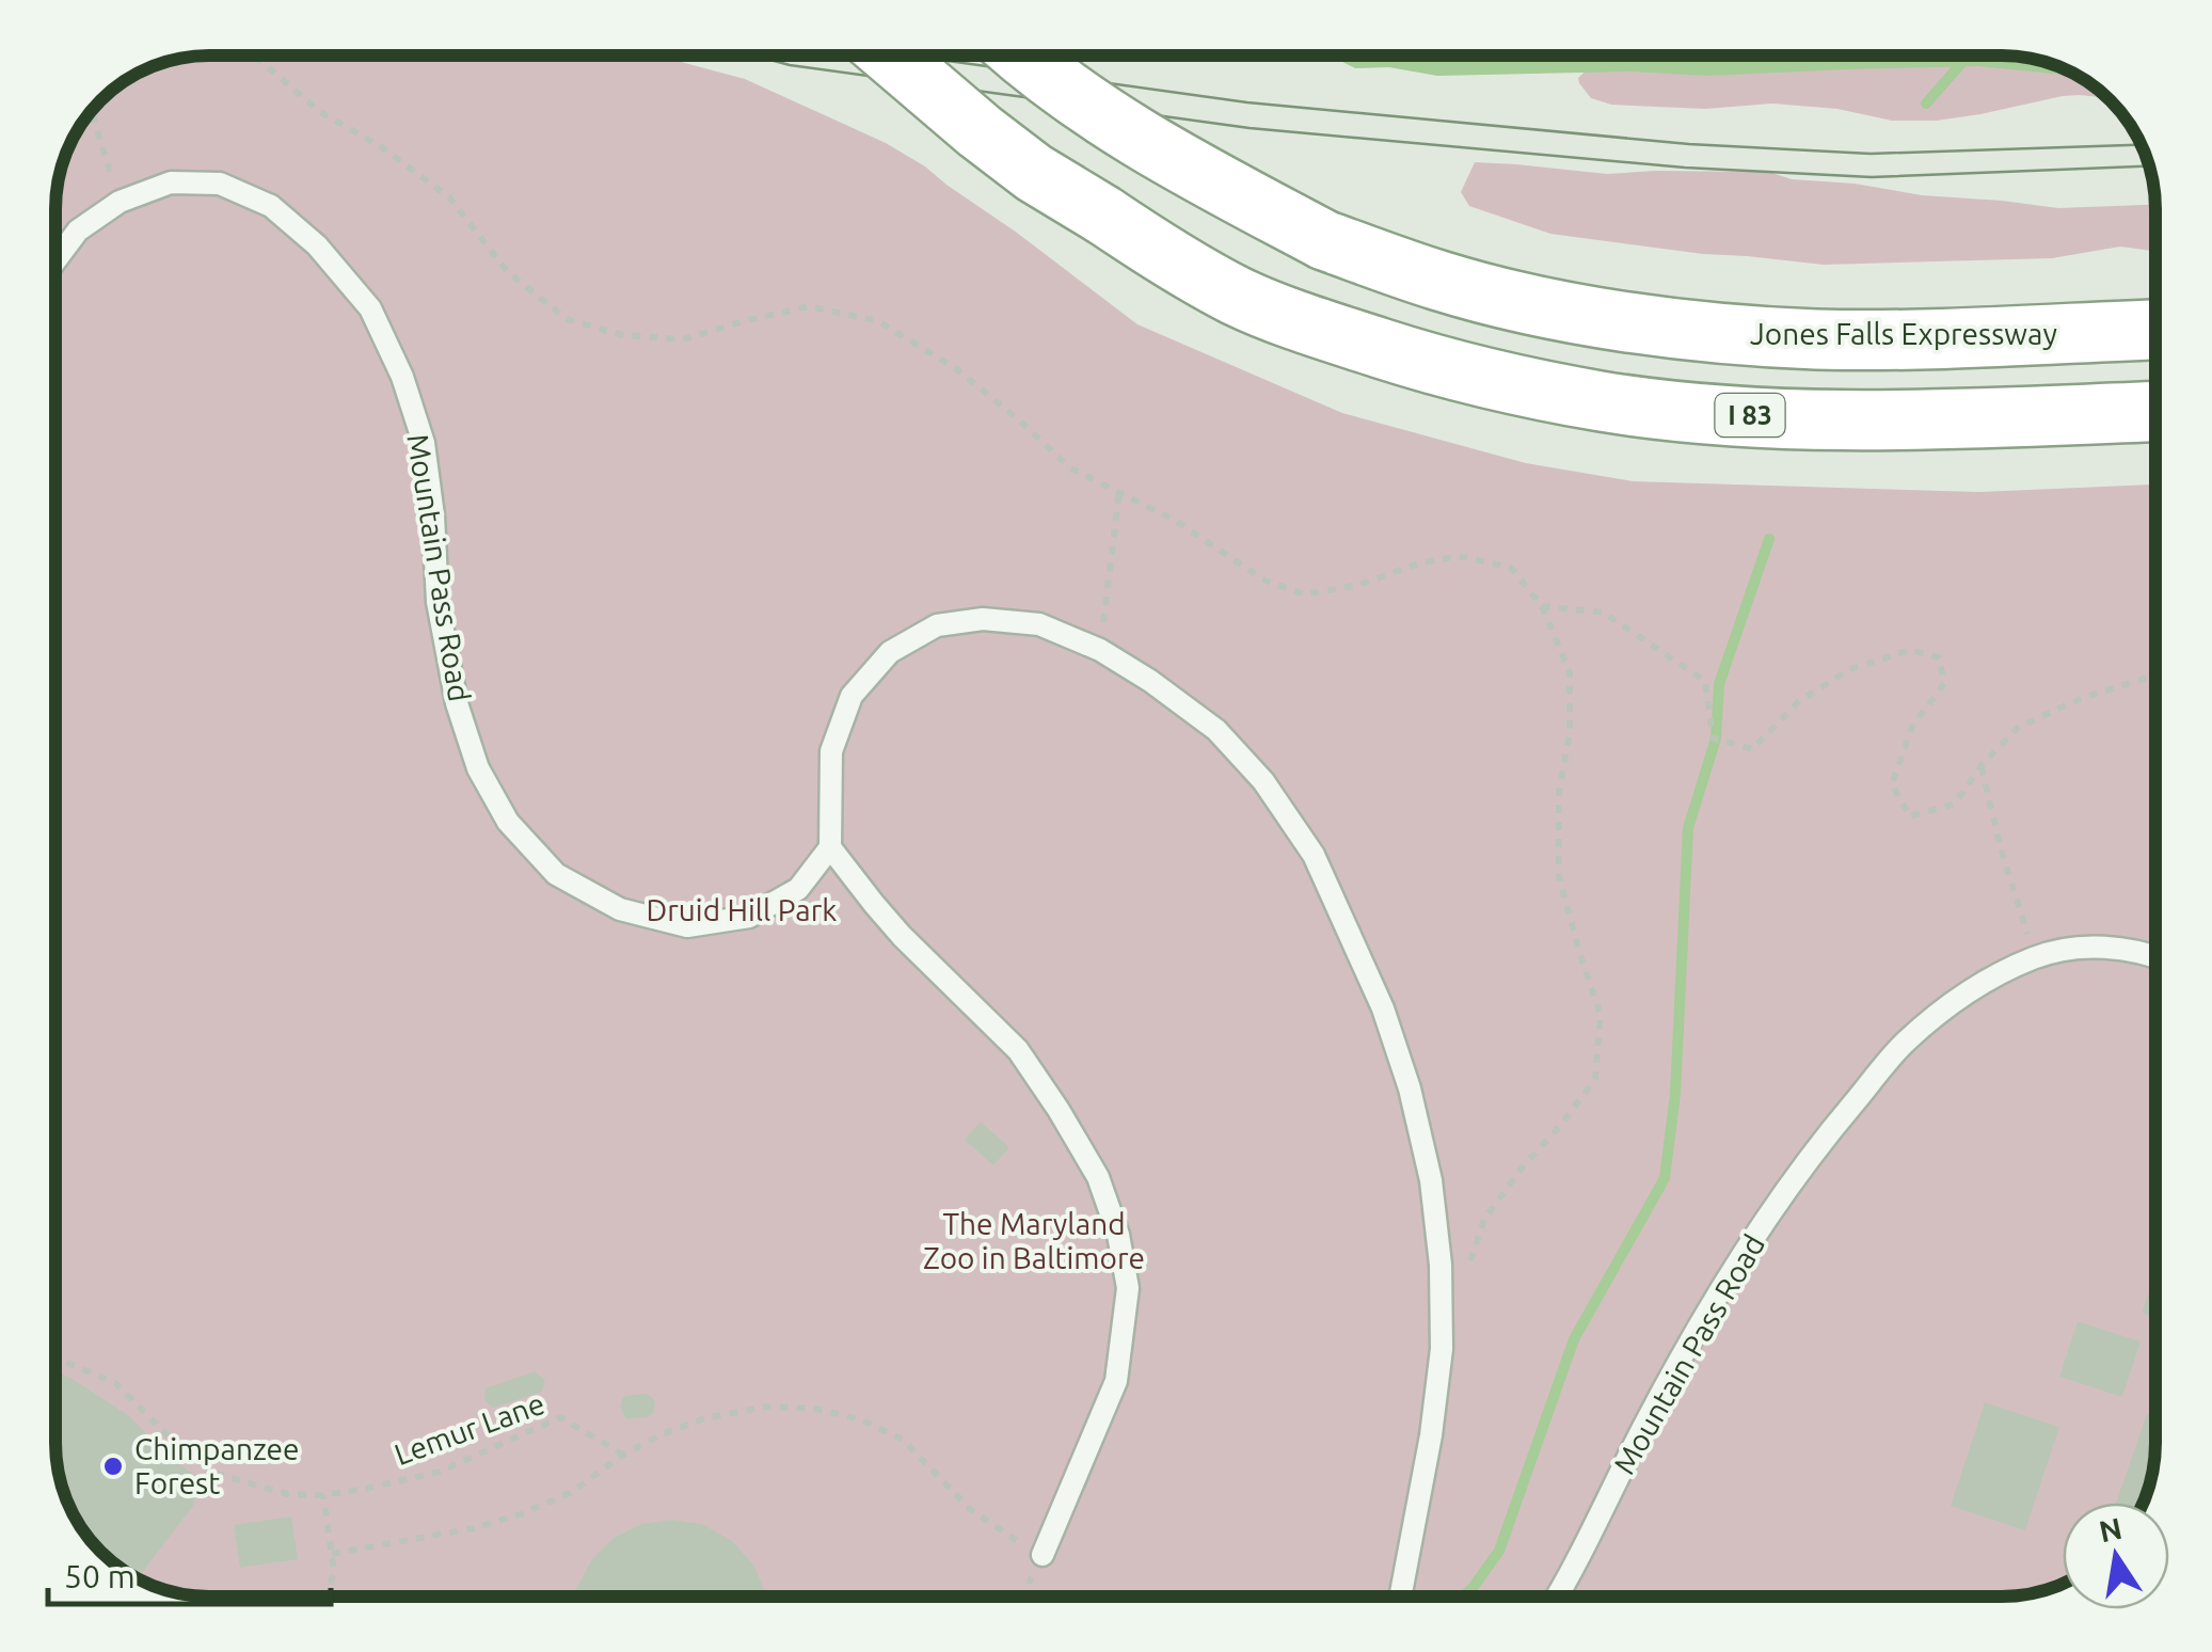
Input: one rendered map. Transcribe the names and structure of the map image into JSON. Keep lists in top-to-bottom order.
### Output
{
  "streets": {
    "highway": ["Jones Falls Expressway", "I 83"],
    "lane": ["Mountain Pass Road"],
    "path": ["Lemur Lane"]
  },
  "parks": ["Druid Hill Park", "The Maryland Zoo in Baltimore"],
  "places": ["Chimpanzee Forest"],
  "scale_bar": "50 m",
  "north": "top"
}
